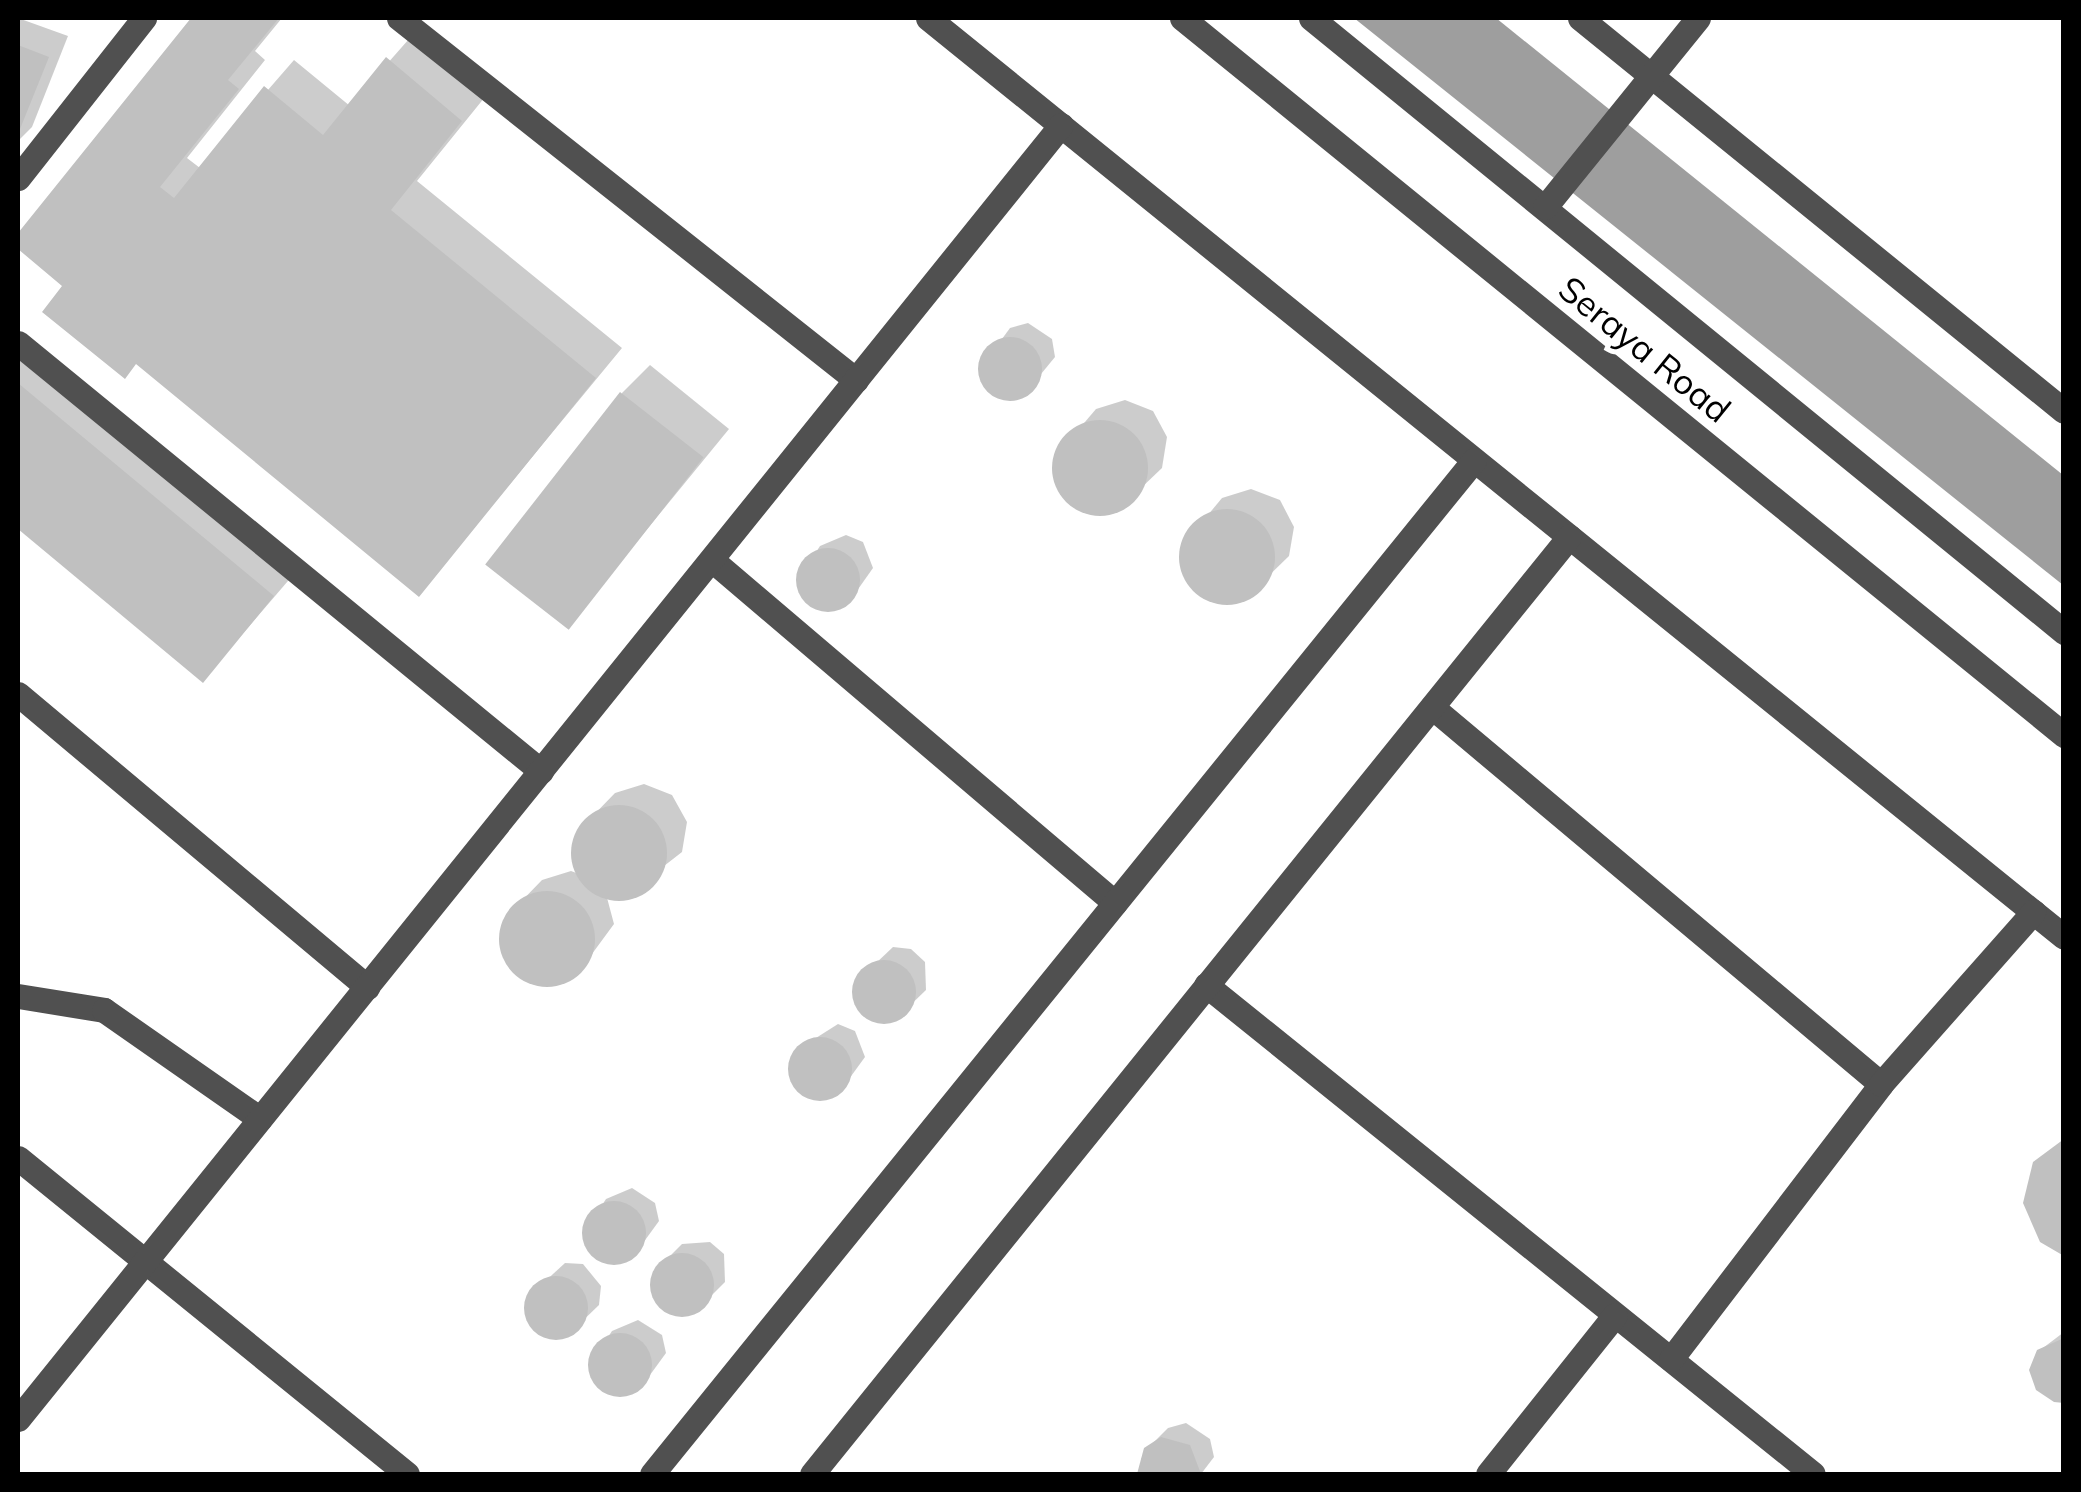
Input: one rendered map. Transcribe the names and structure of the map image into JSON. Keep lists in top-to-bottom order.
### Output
{
  "streets": {
    "street": ["Seraya Road"]
  }
}
